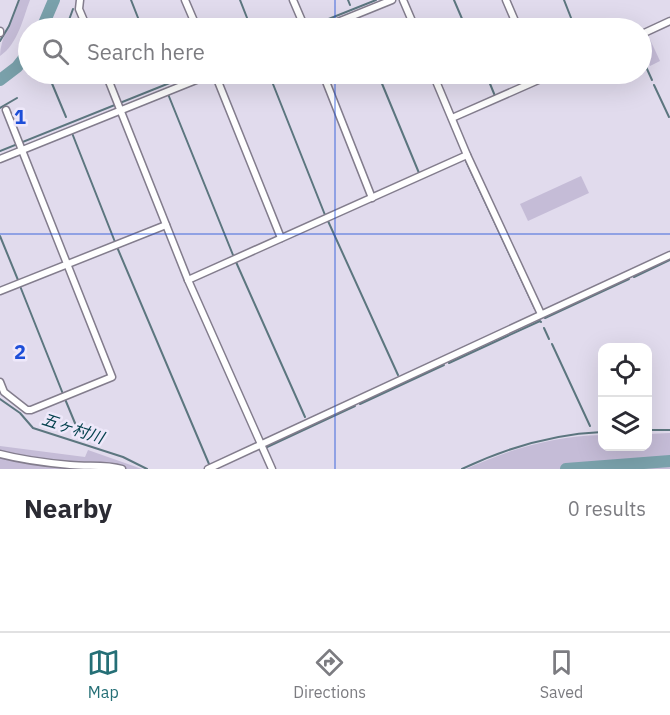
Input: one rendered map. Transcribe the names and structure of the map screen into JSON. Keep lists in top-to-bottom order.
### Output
{
  "water": ["五ヶ村川"],
  "page": {
    "search": "Search here",
    "heading": ["Nearby", "0 results"],
    "nav": ["Map", "Directions", "Saved"]
  },
  "grid": {
    "rows": ["1", "2"]
  }
}
